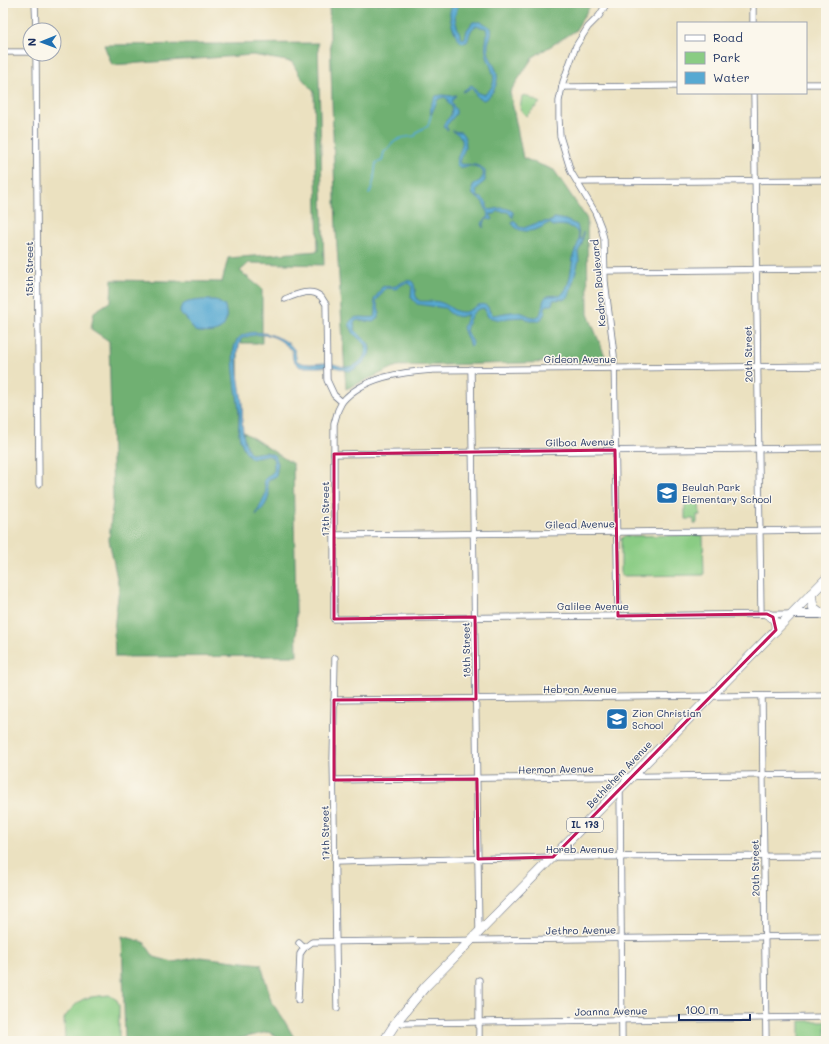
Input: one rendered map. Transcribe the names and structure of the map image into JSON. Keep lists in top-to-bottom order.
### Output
{
  "streets": {
    "main road": ["Bethlehem Avenue", "IL 173"],
    "street": [
      "15th Street",
      "Kedron Boulevard",
      "20th Street",
      "Gideon Avenue",
      "Gilboa Avenue",
      "17th Street",
      "Gilead Avenue",
      "Galilee Avenue",
      "18th Street",
      "Hebron Avenue",
      "Hermon Avenue",
      "Horeb Avenue",
      "Jethro Avenue",
      "Joanna Avenue"
    ]
  },
  "crossings": [
    ["Kedron Boulevard", "Gideon Avenue"],
    ["Kedron Boulevard", "Gilboa Avenue"],
    ["Kedron Boulevard", "Gilead Avenue"],
    ["Kedron Boulevard", "Galilee Avenue"],
    ["20th Street", "Gideon Avenue"],
    ["20th Street", "Gilboa Avenue"],
    ["20th Street", "Gilead Avenue"],
    ["20th Street", "Galilee Avenue"],
    ["20th Street", "Hebron Avenue"],
    ["20th Street", "Hermon Avenue"],
    ["20th Street", "Horeb Avenue"],
    ["20th Street", "Jethro Avenue"],
    ["20th Street", "Joanna Avenue"],
    ["Gideon Avenue", "17th Street"],
    ["Gideon Avenue", "18th Street"],
    ["Gilboa Avenue", "17th Street"],
    ["Gilboa Avenue", "18th Street"],
    ["17th Street", "Gilead Avenue"],
    ["17th Street", "Galilee Avenue"],
    ["17th Street", "Hebron Avenue"],
    ["17th Street", "Hermon Avenue"],
    ["17th Street", "Horeb Avenue"],
    ["17th Street", "Jethro Avenue"],
    ["Gilead Avenue", "18th Street"],
    ["Galilee Avenue", "18th Street"],
    ["Galilee Avenue", "Bethlehem Avenue"],
    ["18th Street", "Hebron Avenue"],
    ["18th Street", "Hermon Avenue"],
    ["18th Street", "Bethlehem Avenue"],
    ["18th Street", "Horeb Avenue"],
    ["Hebron Avenue", "Bethlehem Avenue"],
    ["Hermon Avenue", "Bethlehem Avenue"],
    ["Bethlehem Avenue", "Horeb Avenue"],
    ["Bethlehem Avenue", "Jethro Avenue"],
    ["Bethlehem Avenue", "Joanna Avenue"]
  ],
  "places": {
    "school or university": ["Beulah Park Elementary School", "Zion Christian School"]
  },
  "legend": ["Road", "Park", "Water"],
  "scale_bar": "100 m",
  "north": "left"
}
